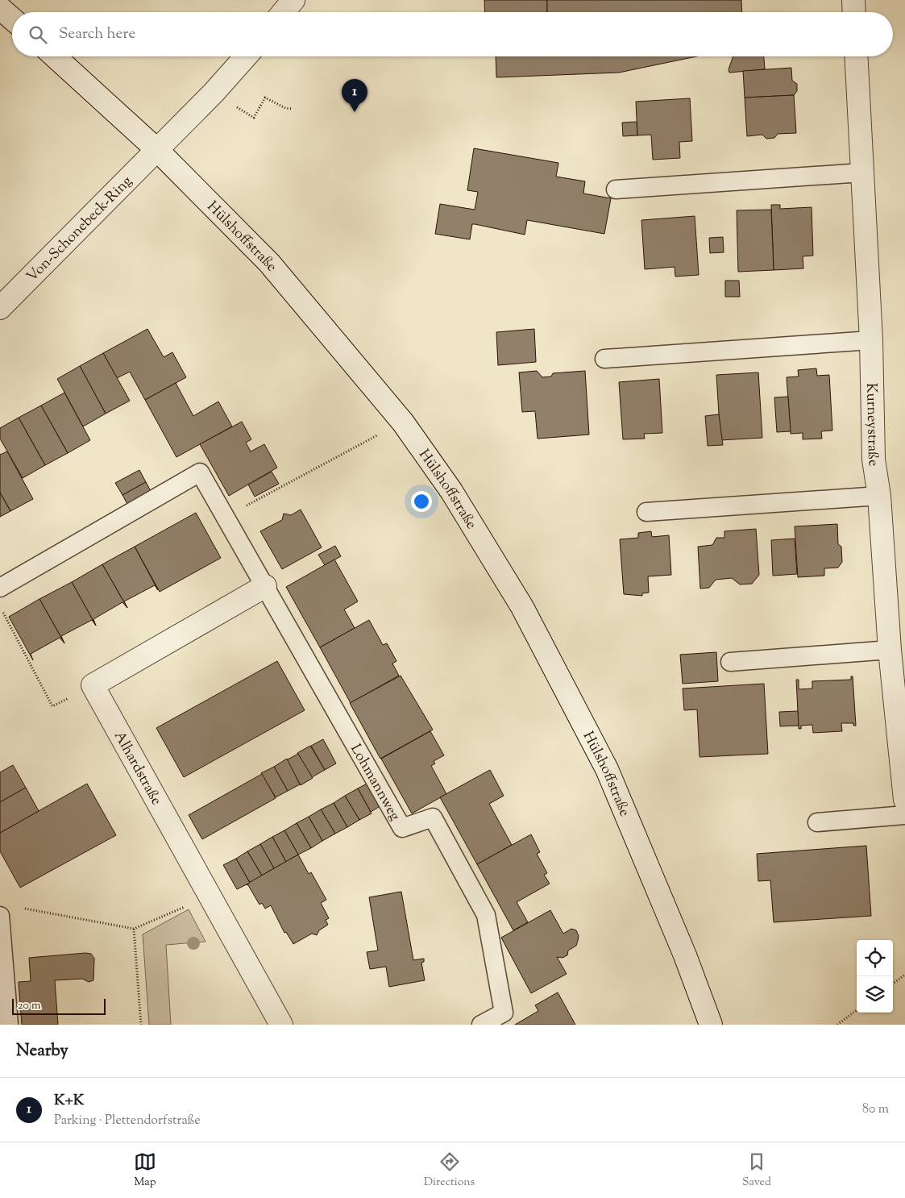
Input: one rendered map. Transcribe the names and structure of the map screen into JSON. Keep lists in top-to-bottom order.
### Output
{
  "streets": {
    "street": [
      "Von-Schonebeck-Ring",
      "Hülshoffstraße",
      "Kurneystraße",
      "Alhardstraße"
    ],
    "lane": ["Lohmannweg"]
  },
  "crossings": [
    ["Von-Schonebeck-Ring", "Hülshoffstraße"]
  ],
  "scale_bar": "20 m",
  "page": {
    "search": "Search here",
    "pins": "1",
    "scale": "20 m",
    "heading": "Nearby",
    "list": [
      {
        "mark": "1",
        "name": "K+K",
        "note": "Parking · Plettendorfstraße",
        "value": "80 m"
      }
    ],
    "nav": ["Map", "Directions", "Saved"]
  }
}
